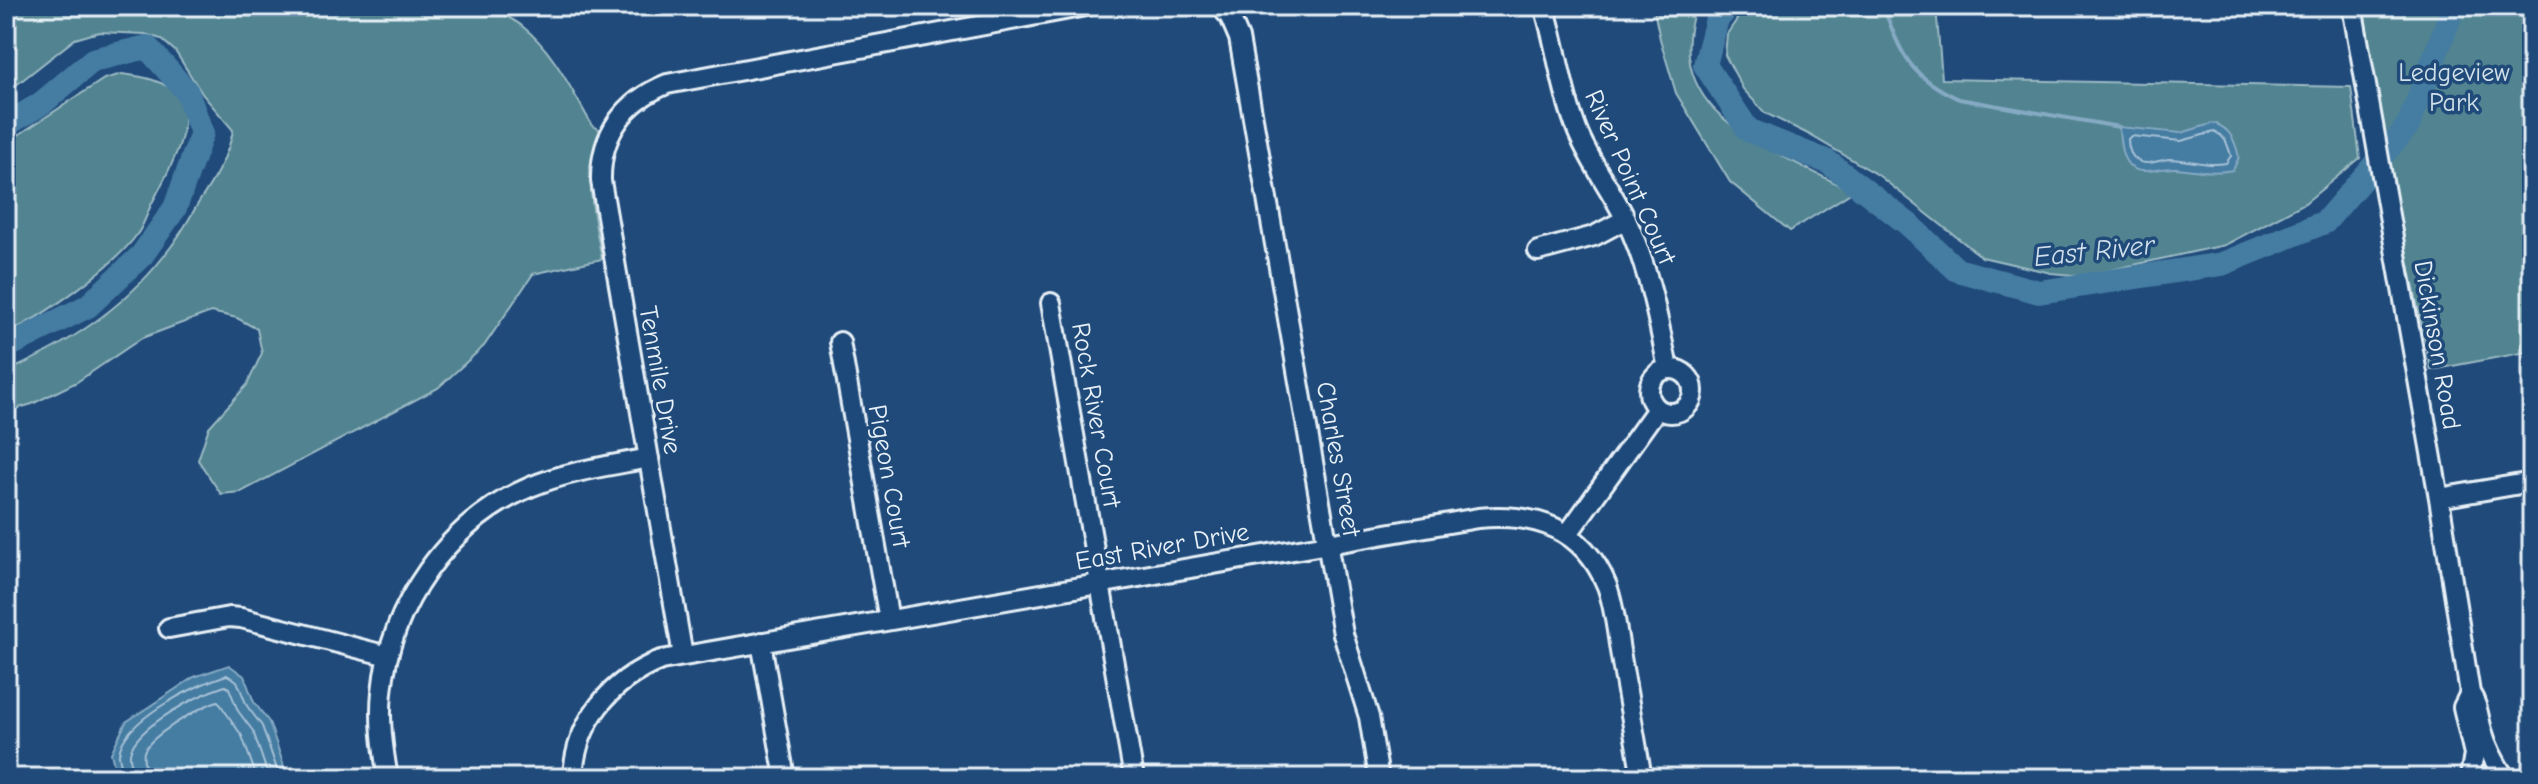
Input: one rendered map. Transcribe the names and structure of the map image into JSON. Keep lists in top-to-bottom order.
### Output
{
  "streets": {
    "street": [
      "River Point Court",
      "Dickinson Road",
      "Tenmile Drive",
      "Rock River Court",
      "Charles Street",
      "Pigeon Court",
      "East River Drive"
    ]
  },
  "crossings": [
    ["Tenmile Drive", "East River Drive"],
    ["Rock River Court", "East River Drive"],
    ["Charles Street", "East River Drive"],
    ["Pigeon Court", "East River Drive"]
  ],
  "water": ["East River"],
  "parks": ["Ledgeview Park"]
}
